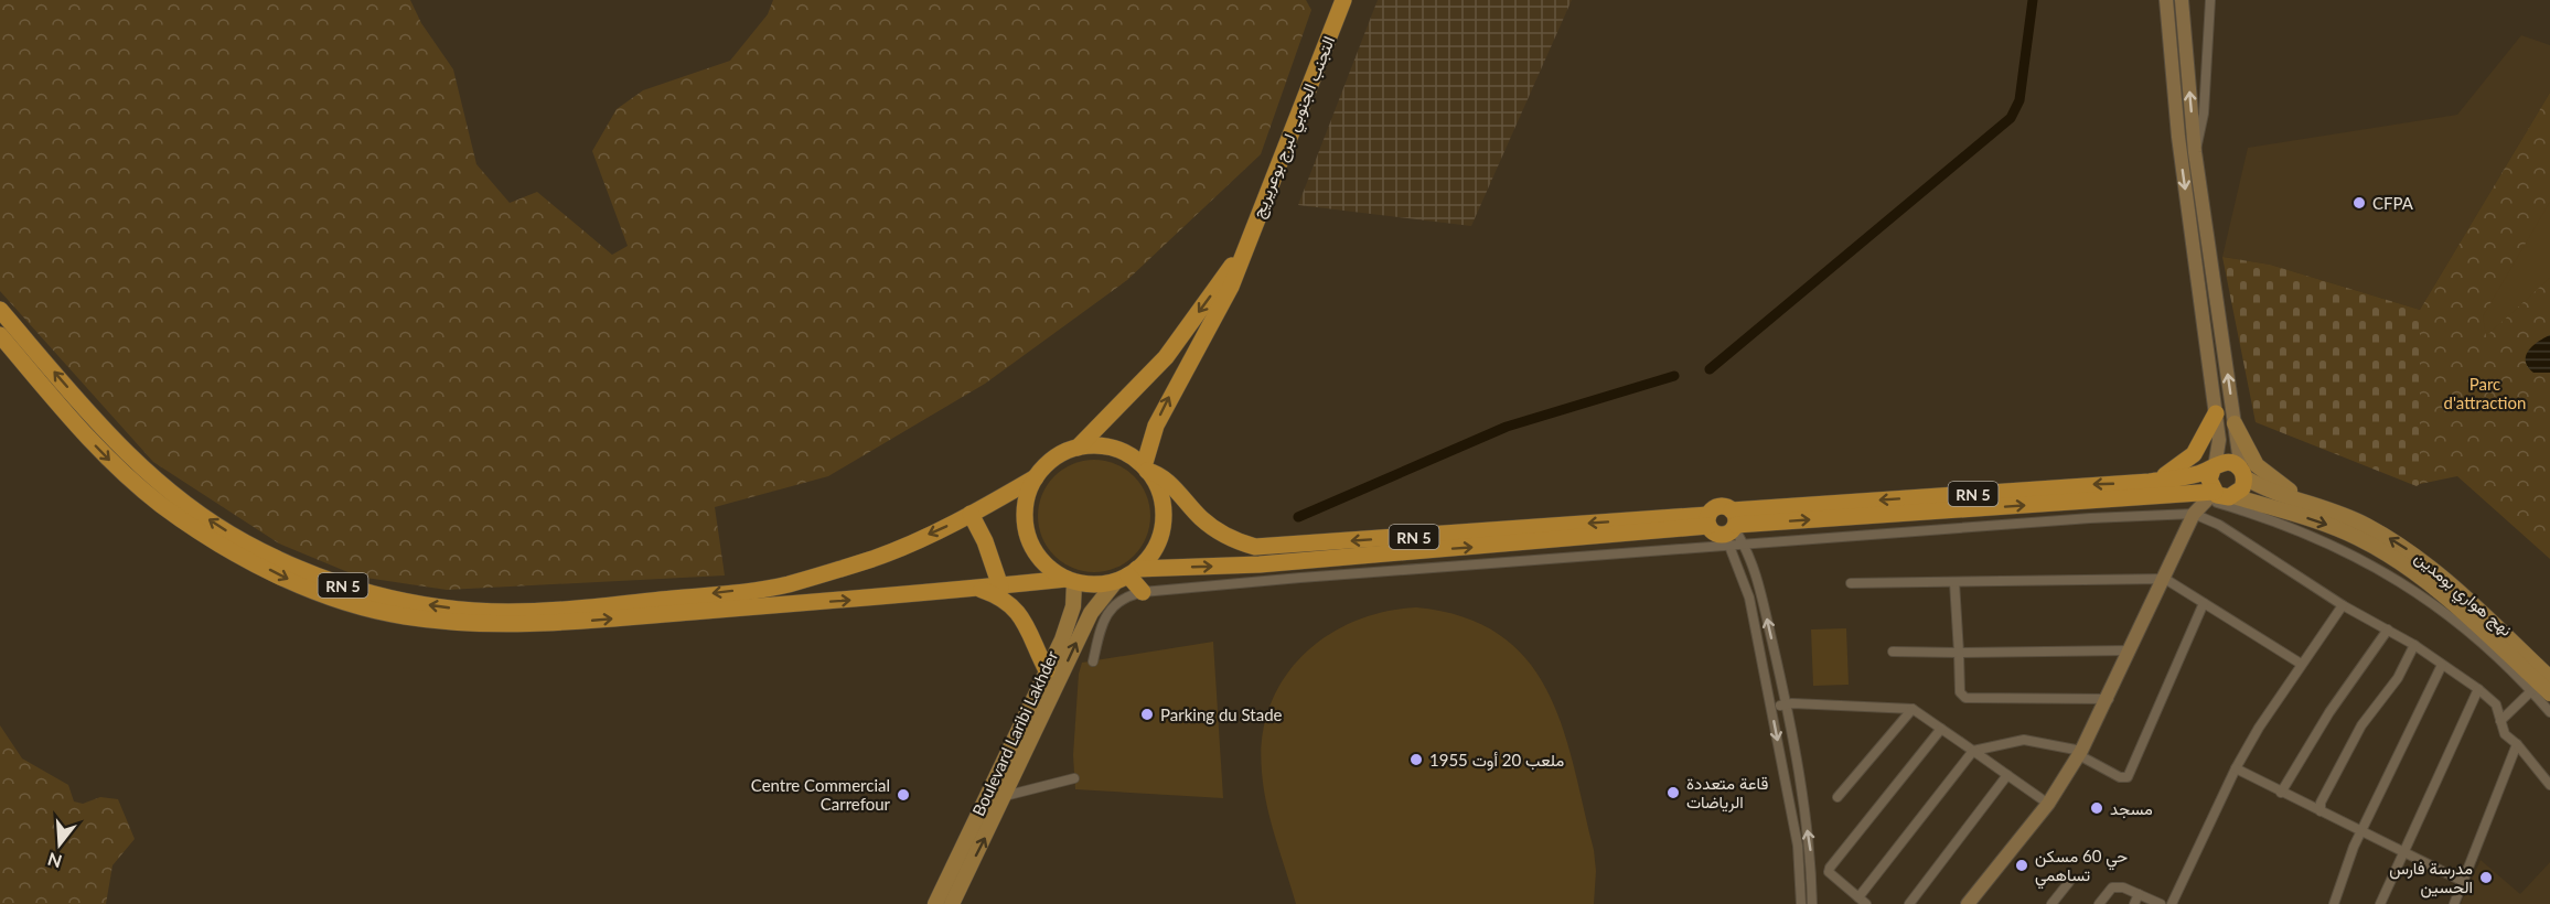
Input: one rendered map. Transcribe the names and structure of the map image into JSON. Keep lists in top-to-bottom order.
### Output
{
  "streets": {
    "highway": ["التجنب الجنوبي لبرج بوعريريج", "RN 5"],
    "main road": ["نهج هواري بومدين", "Boulevard Laribi Lakhder"]
  },
  "crossings": [
    ["التجنب الجنوبي لبرج بوعريريج", "RN 5"],
    ["التجنب الجنوبي لبرج بوعريريج", "Boulevard Laribi Lakhder"],
    ["RN 5", "نهج هواري بومدين"],
    ["RN 5", "Boulevard Laribi Lakhder"]
  ],
  "parks": ["Parc d'attraction"],
  "places": [
    "CFPA",
    "Parking du Stade",
    "ملعب 20 أوت 1955",
    "قاعة متعددة الرياضات",
    "Centre Commercial Carrefour",
    "مسجد",
    "حي 60 مسكن تساهمي",
    "مدرسة فارس الحسين"
  ],
  "north": "bottom"
}
